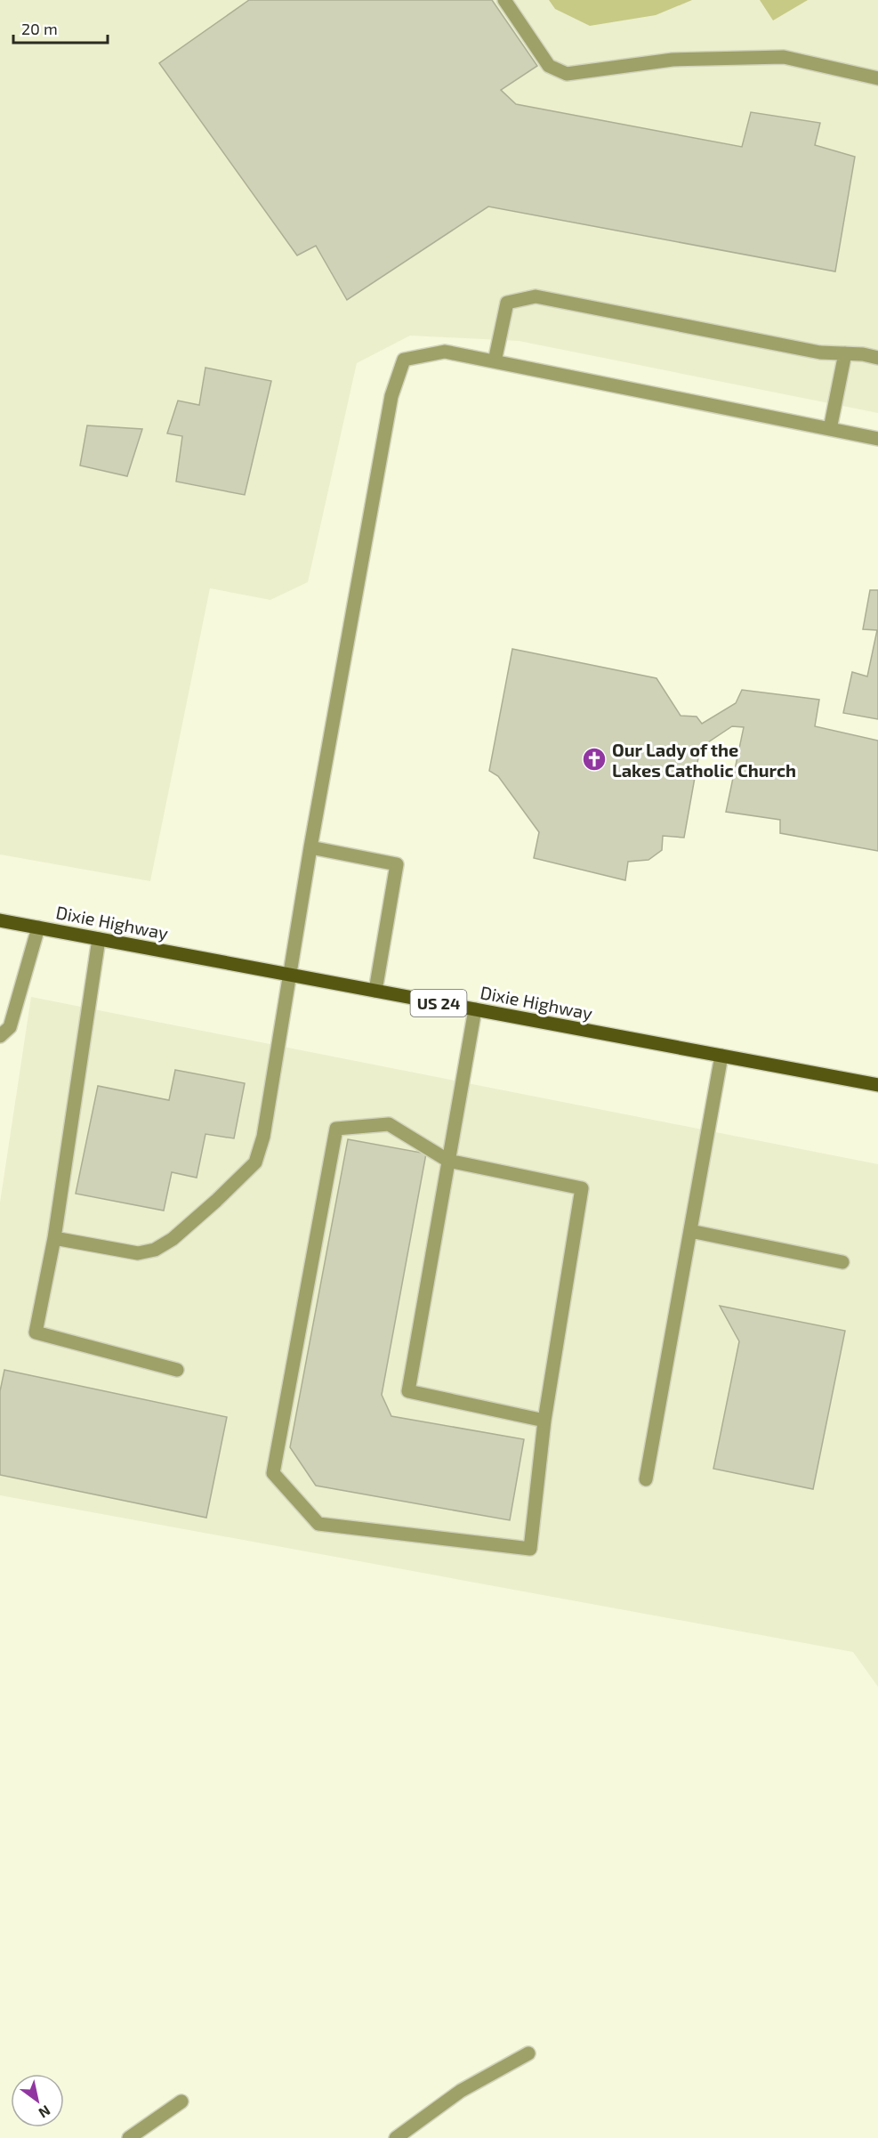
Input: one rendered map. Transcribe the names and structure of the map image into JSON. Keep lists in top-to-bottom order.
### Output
{
  "streets": {
    "main road": ["Dixie Highway", "US 24"]
  },
  "places": {
    "church": ["Our Lady of the Lakes Catholic Church"]
  },
  "scale_bar": "20 m",
  "north": "bottom right"
}
